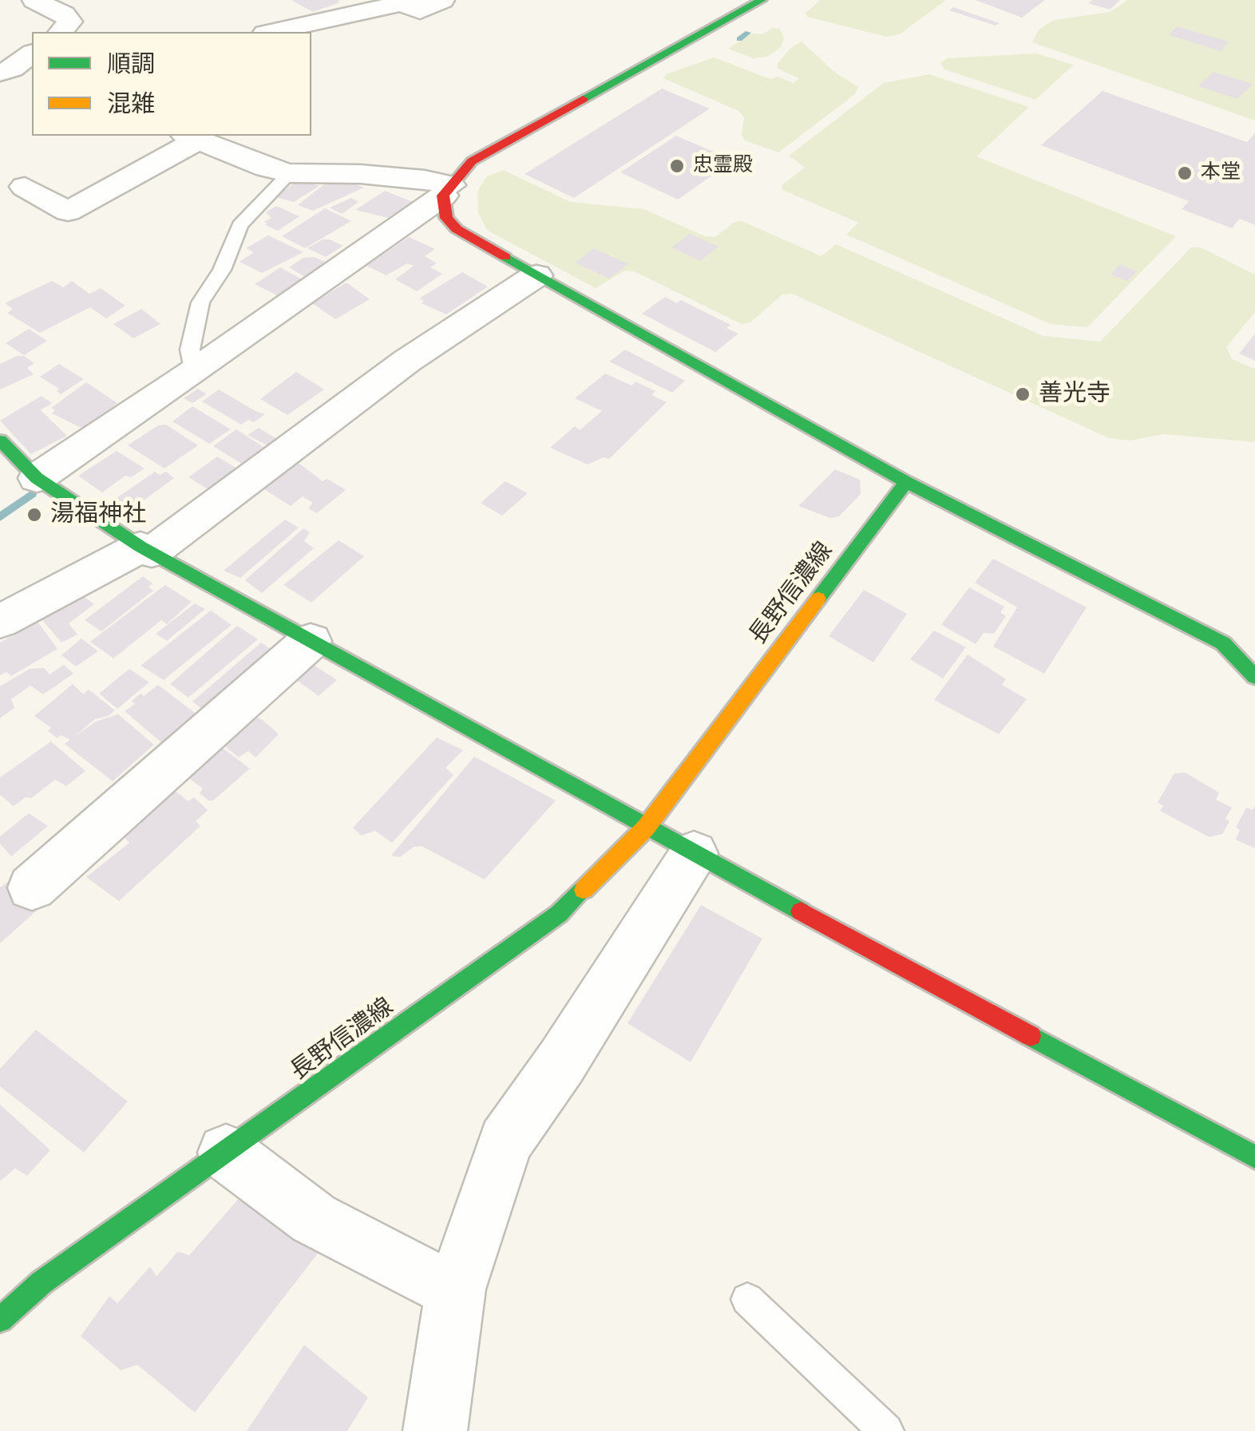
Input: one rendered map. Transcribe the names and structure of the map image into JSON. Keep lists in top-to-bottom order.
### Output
{
  "streets": {
    "main road": ["長野信濃線"]
  },
  "places": [
    "忠霊殿",
    "本堂",
    "善光寺",
    "湯福神社"
  ],
  "legend": ["順調", "混雑"]
}
